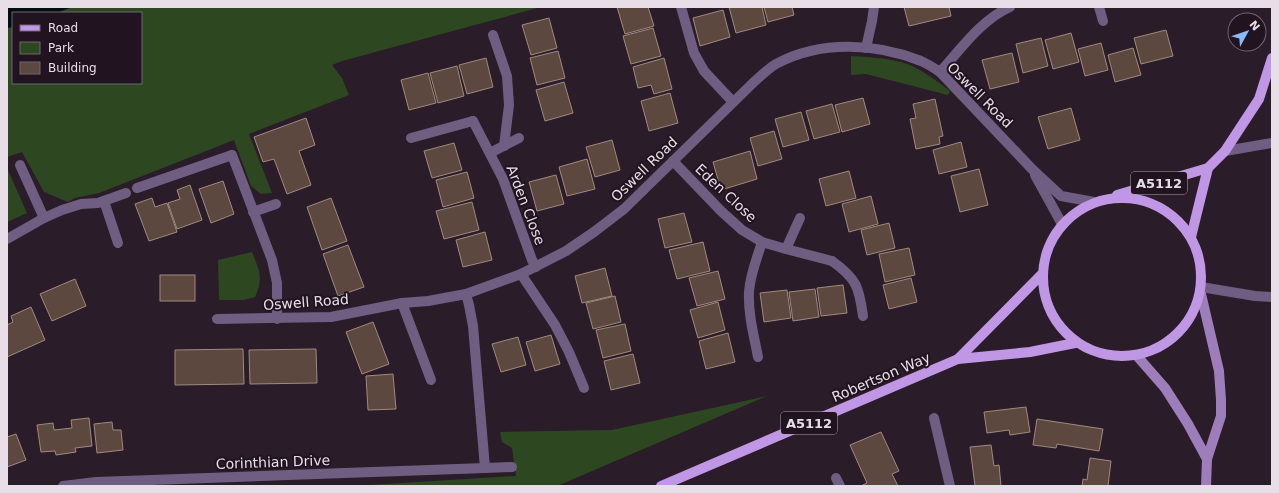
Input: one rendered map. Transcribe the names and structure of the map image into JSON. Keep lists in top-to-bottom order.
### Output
{
  "streets": {
    "main road": ["A5112", "Robertson Way"],
    "street": [
      "Oswell Road",
      "Eden Close",
      "Arden Close",
      "Corinthian Drive"
    ]
  },
  "crossings": [
    ["Oswell Road", "Eden Close"],
    ["Oswell Road", "Arden Close"]
  ],
  "legend": ["Road", "Park", "Building"],
  "north": "top right"
}
